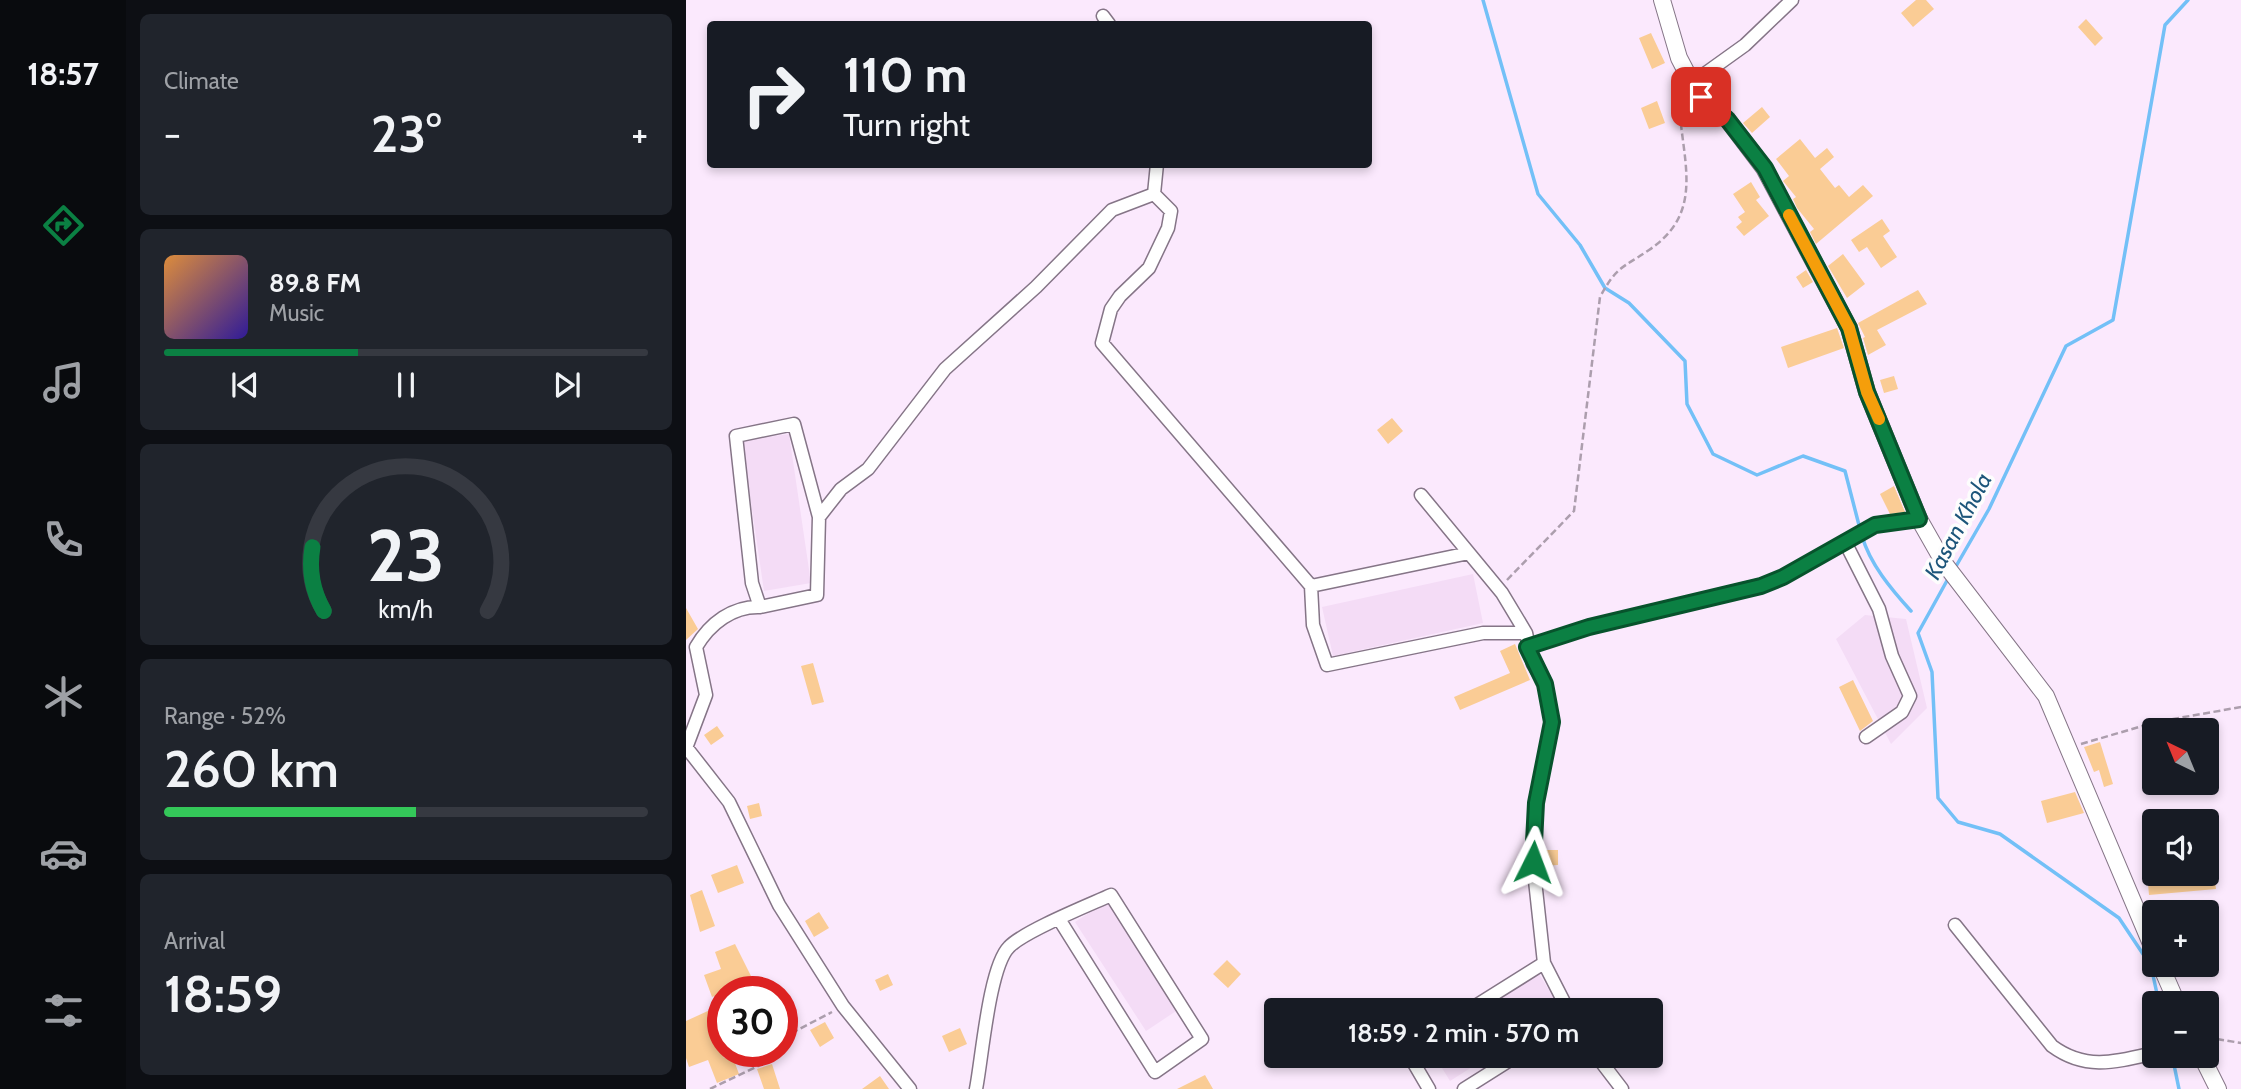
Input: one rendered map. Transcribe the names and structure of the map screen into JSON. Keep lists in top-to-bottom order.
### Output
{
  "water": ["Kasan Khola"],
  "north": "top left",
  "page": {
    "tabs": "18:57",
    "tile": [
      "Climate",
      ["Range · 52%", "260 km"],
      ["Arrival", "18:59"]
    ],
    "turn": ["110 m", "Turn right"],
    "heat": ["−", "23°", "+"],
    "song": ["89.8 FM", "Music"],
    "map_buttons": ["+", "−"],
    "limit": "30",
    "trip": "18:59 · 2 min · 570 m",
    "gauge": ["23", "km/h"]
  }
}
